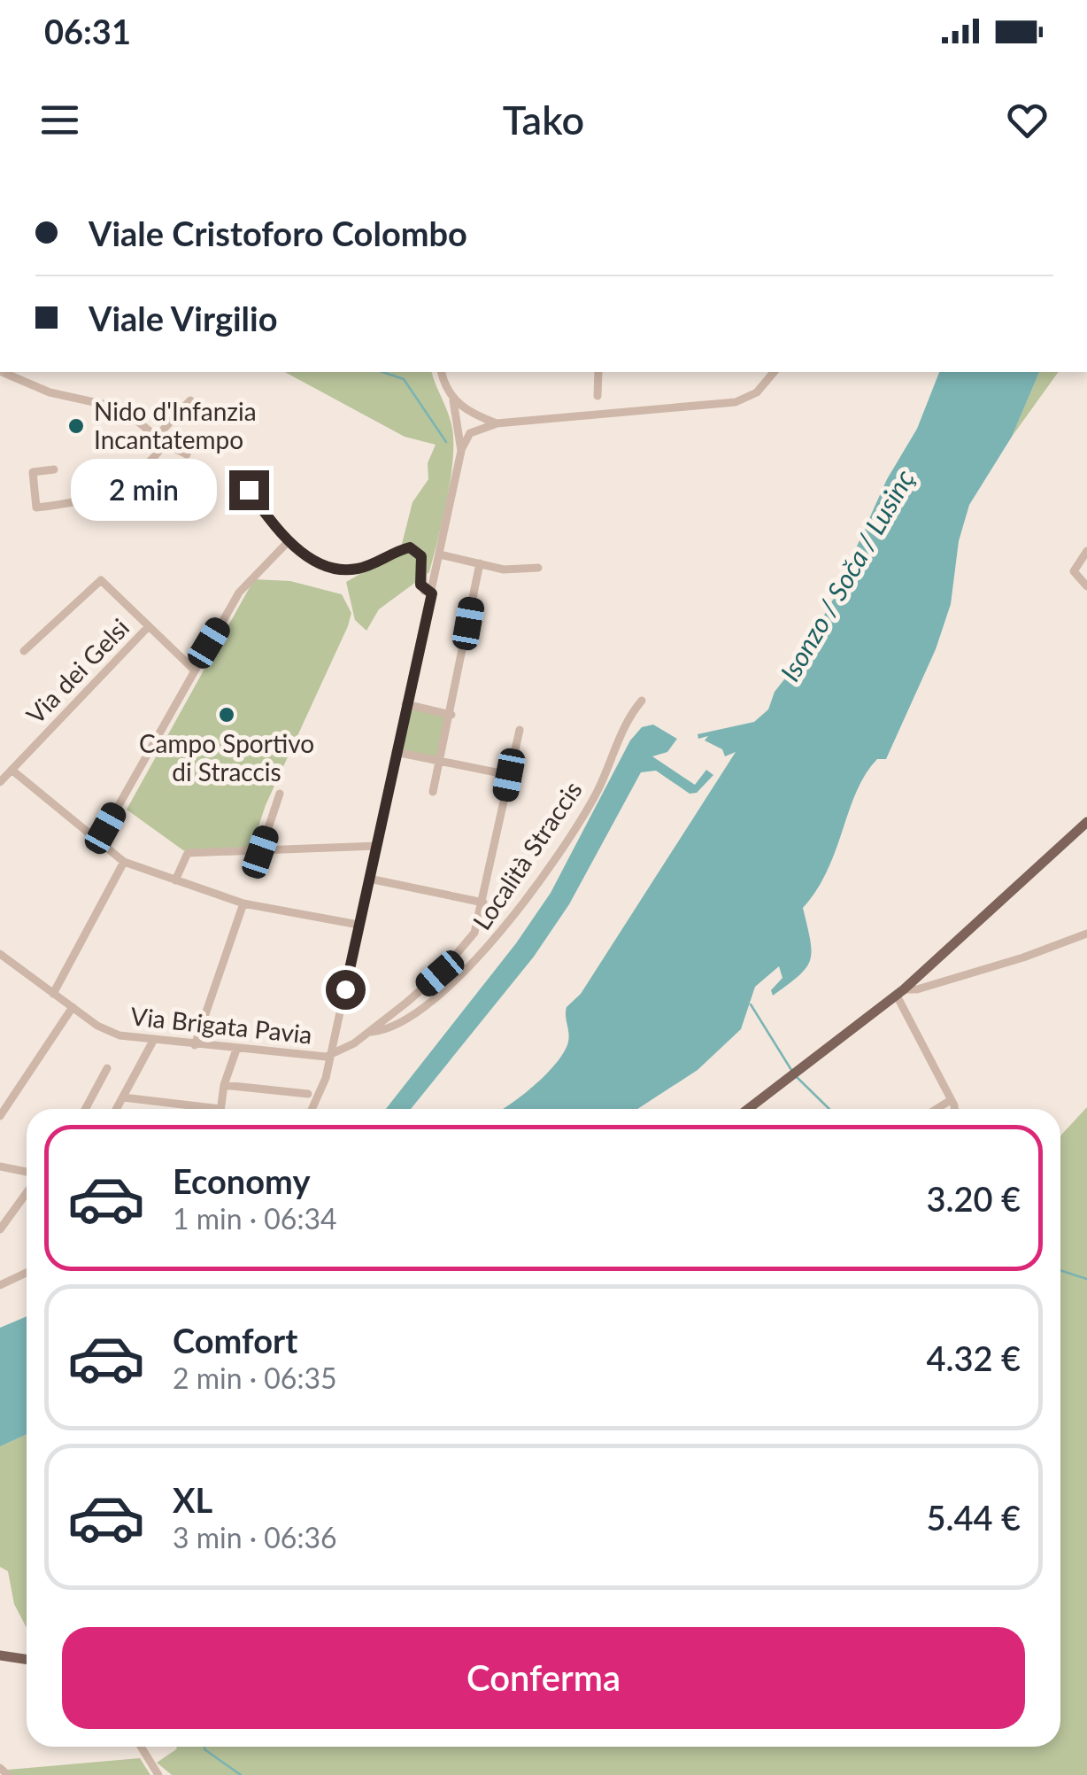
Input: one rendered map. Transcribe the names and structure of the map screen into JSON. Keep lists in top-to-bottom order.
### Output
{
  "streets": {
    "street": ["Via dei Gelsi", "Località Straccis", "Via Brigata Pavia"]
  },
  "crossings": [
    ["Località Straccis", "Via Brigata Pavia"]
  ],
  "water": ["Isonzo / Soča / Lusinç"],
  "places": ["Nido d'Infanzia Incantatempo", "Campo Sportivo di Straccis"],
  "page": {
    "status": "06:31",
    "header": "Tako",
    "banner": ["Viale Cristoforo Colombo", "Viale Virgilio"],
    "bubble": "2 min",
    "list": [
      {
        "name": "Economy",
        "note": "1 min · 06:34",
        "value": "3.20 €"
      },
      {
        "name": "Comfort",
        "note": "2 min · 06:35",
        "value": "4.32 €"
      },
      {
        "name": "XL",
        "note": "3 min · 06:36",
        "value": "5.44 €"
      }
    ],
    "buttons": "Conferma"
  }
}
